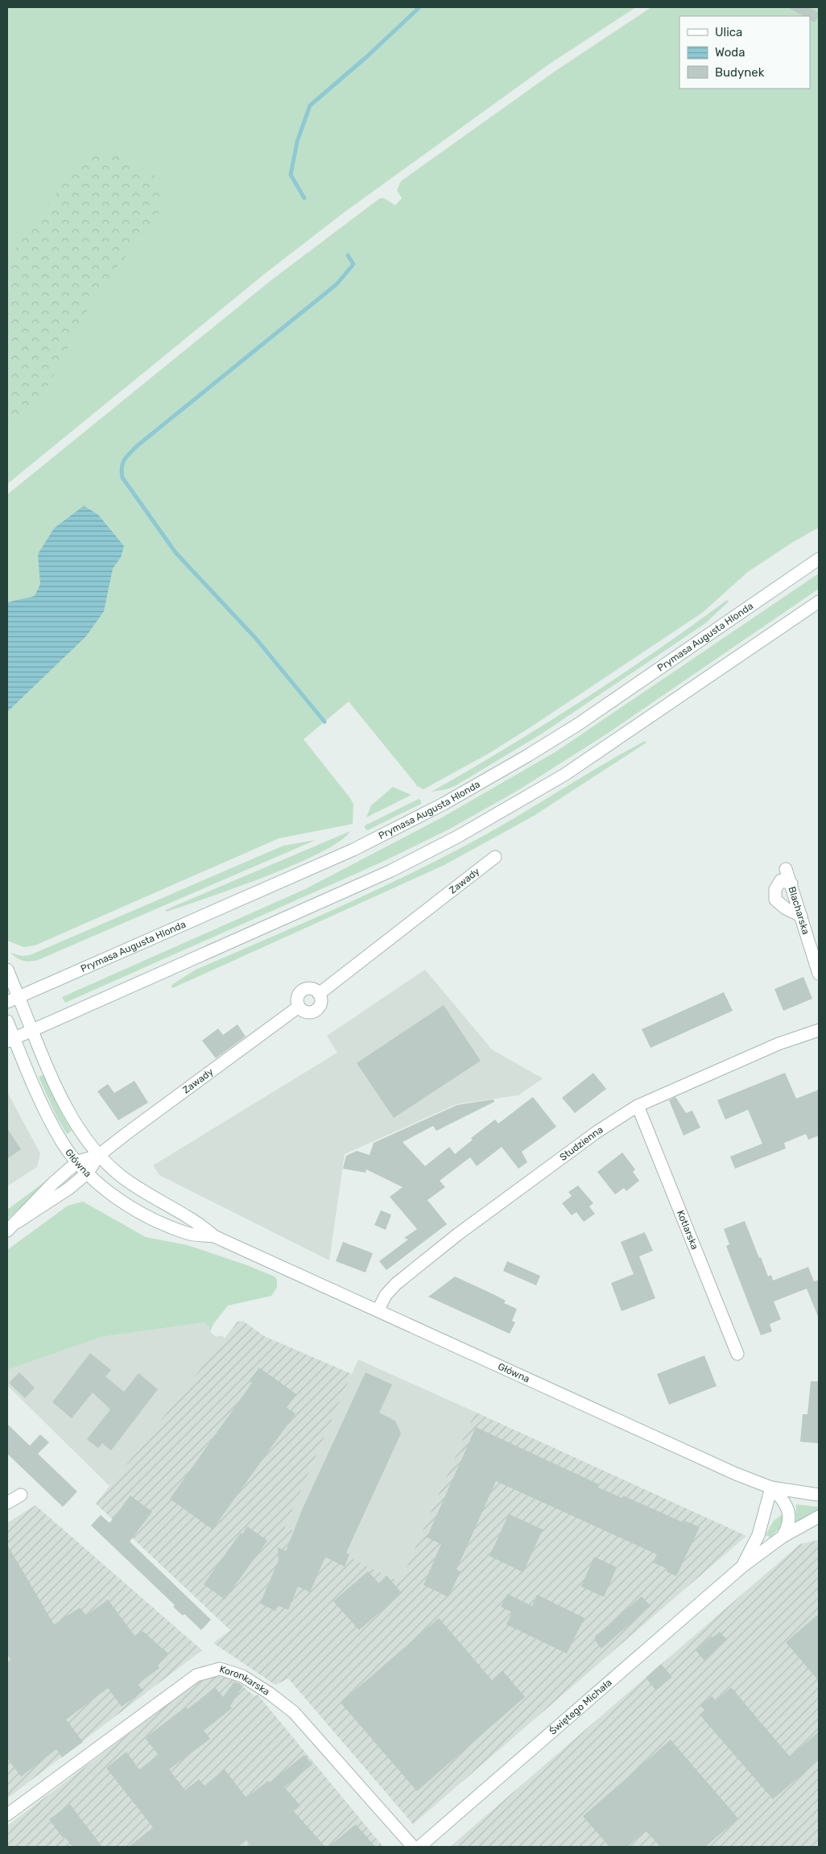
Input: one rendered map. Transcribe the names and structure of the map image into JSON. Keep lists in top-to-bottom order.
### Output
{
  "streets": {
    "street": [
      "Prymasa Augusta Hlonda",
      "Zawady",
      "Blacharska",
      "Studzienna",
      "Główna",
      "Kotlarska",
      "Koronkarska",
      "Świętego Michała"
    ]
  },
  "crossings": [
    ["Prymasa Augusta Hlonda", "Główna"],
    ["Zawady", "Główna"],
    ["Studzienna", "Główna"],
    ["Studzienna", "Kotlarska"],
    ["Główna", "Świętego Michała"]
  ],
  "legend": ["Ulica", "Woda", "Budynek"]
}
